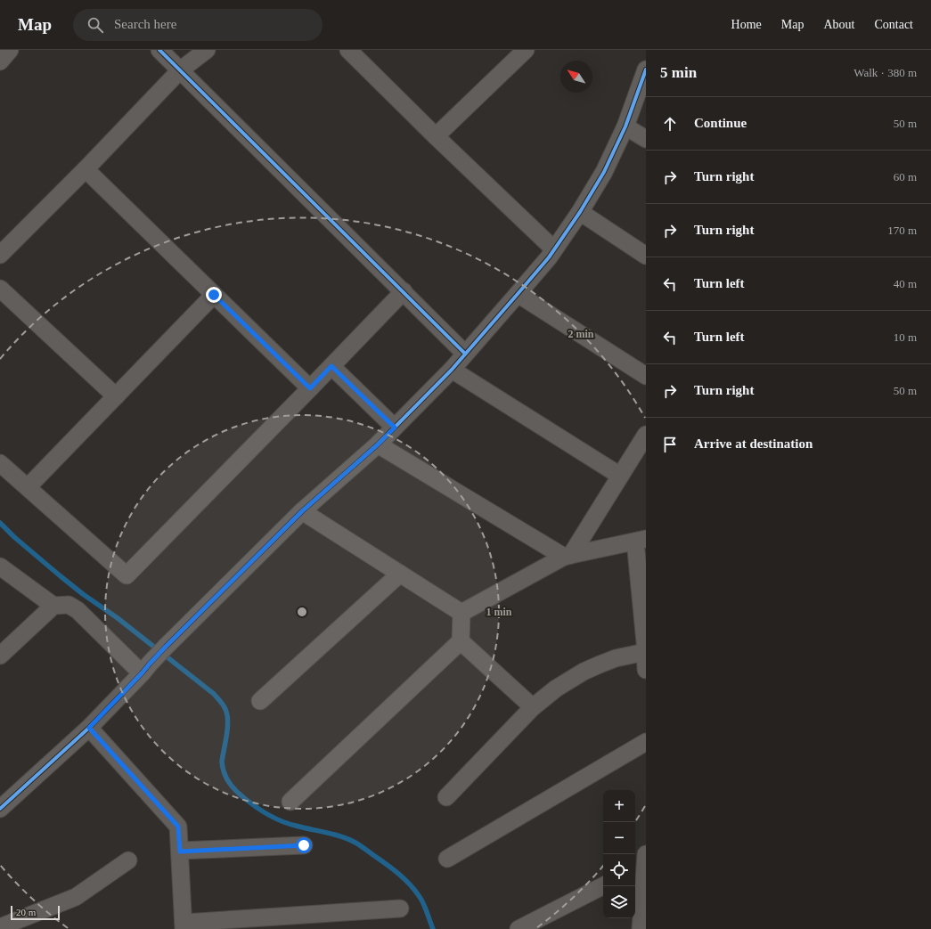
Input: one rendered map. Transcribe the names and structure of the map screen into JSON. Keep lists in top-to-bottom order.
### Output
{
  "scale_bar": "20 m",
  "north": "top left",
  "page": {
    "header": "Map",
    "search": "Search here",
    "nav": [
      "Home",
      "Map",
      "About",
      "Contact"
    ],
    "heading": ["5 min", "Walk · 380 m"],
    "list": [
      ["Continue", "50 m"],
      ["Turn right", "60 m"],
      ["Turn right", "170 m"],
      ["Turn left", "40 m"],
      ["Turn left", "10 m"],
      ["Turn right", "50 m"],
      "Arrive at destination"
    ],
    "map_buttons": ["+", "−"],
    "scale": "20 m"
  },
  "rings": ["2 min", "1 min"]
}
